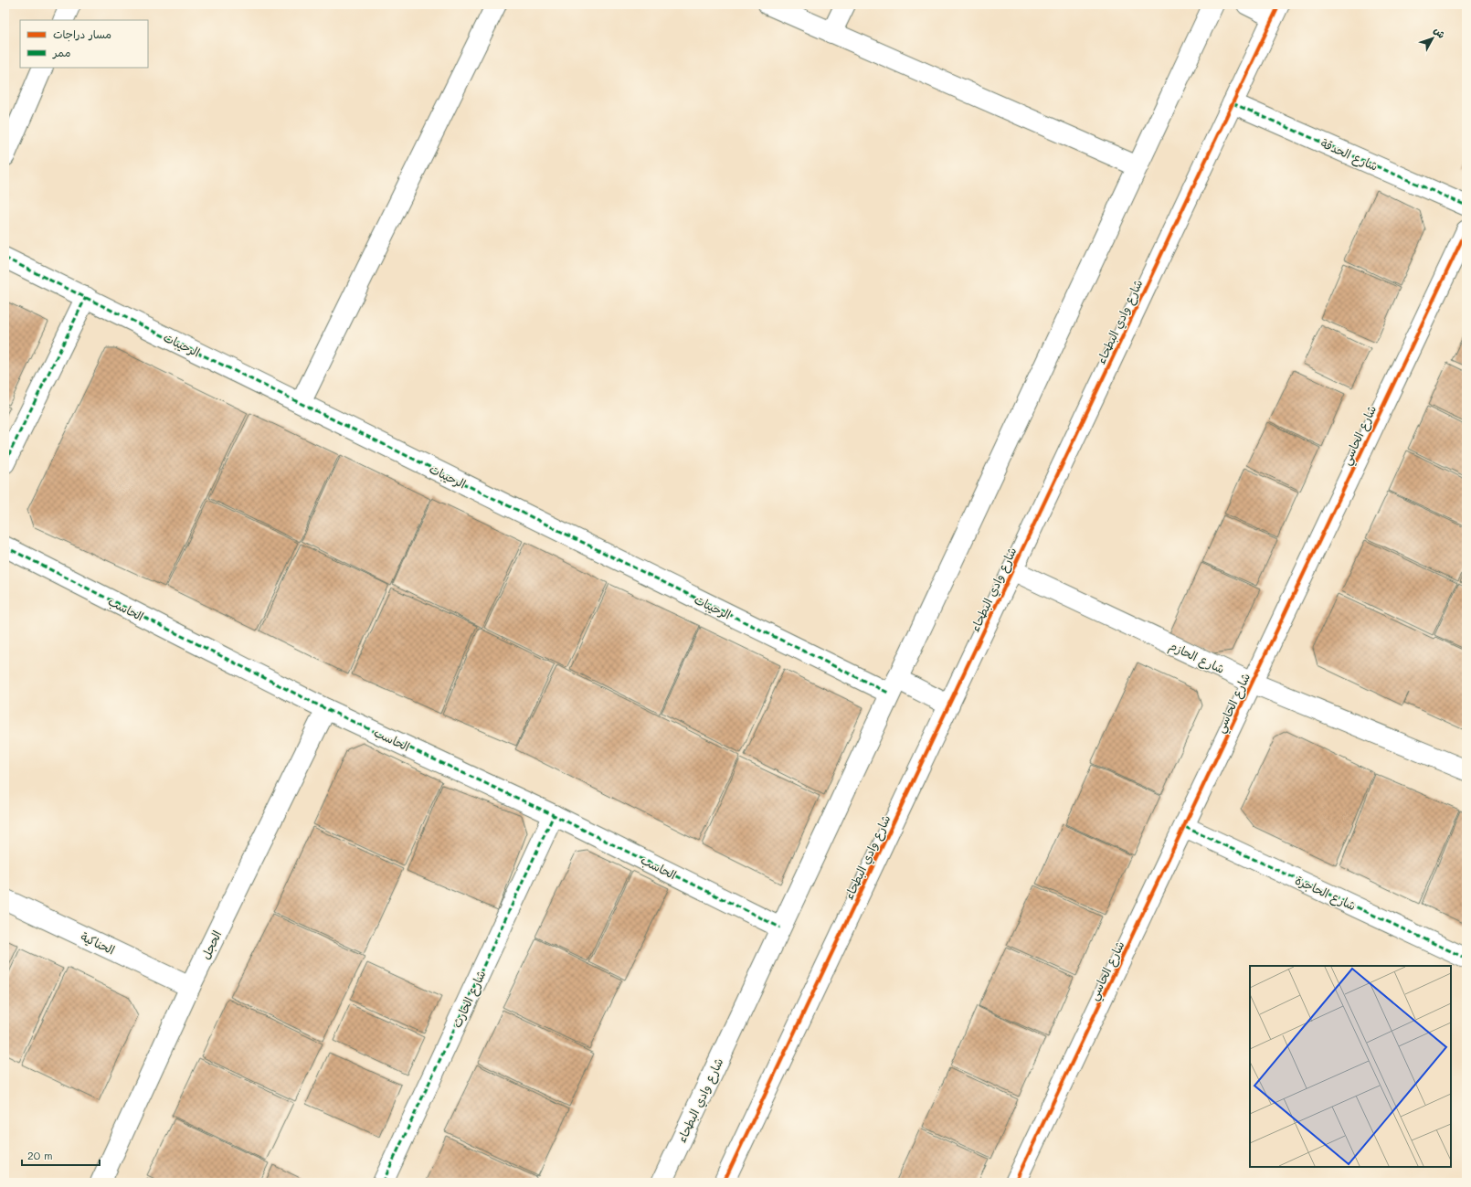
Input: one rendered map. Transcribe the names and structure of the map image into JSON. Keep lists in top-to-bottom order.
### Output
{
  "streets": {
    "street": [
      "شارع الحدقة",
      "شارع وادي البطحاء",
      "الرحيبات",
      "شارع الحاسي",
      "الحاسب",
      "شارع الحازم",
      "شارع الحاجرة",
      "الحناكية",
      "الحجل",
      "شارع الحارث"
    ]
  },
  "crossings": [
    ["شارع الحدقة", "شارع وادي البطحاء"],
    ["شارع وادي البطحاء", "الرحيبات"],
    ["شارع وادي البطحاء", "الحاسب"],
    ["شارع وادي البطحاء", "شارع الحازم"],
    ["شارع الحاسي", "شارع الحازم"],
    ["شارع الحاسي", "شارع الحاجرة"],
    ["الحاسب", "الحجل"],
    ["الحاسب", "شارع الحارث"],
    ["الحناكية", "الحجل"]
  ],
  "legend": ["مسار دراجات", "ممر"],
  "scale_bar": "20 m",
  "north": "top right"
}
